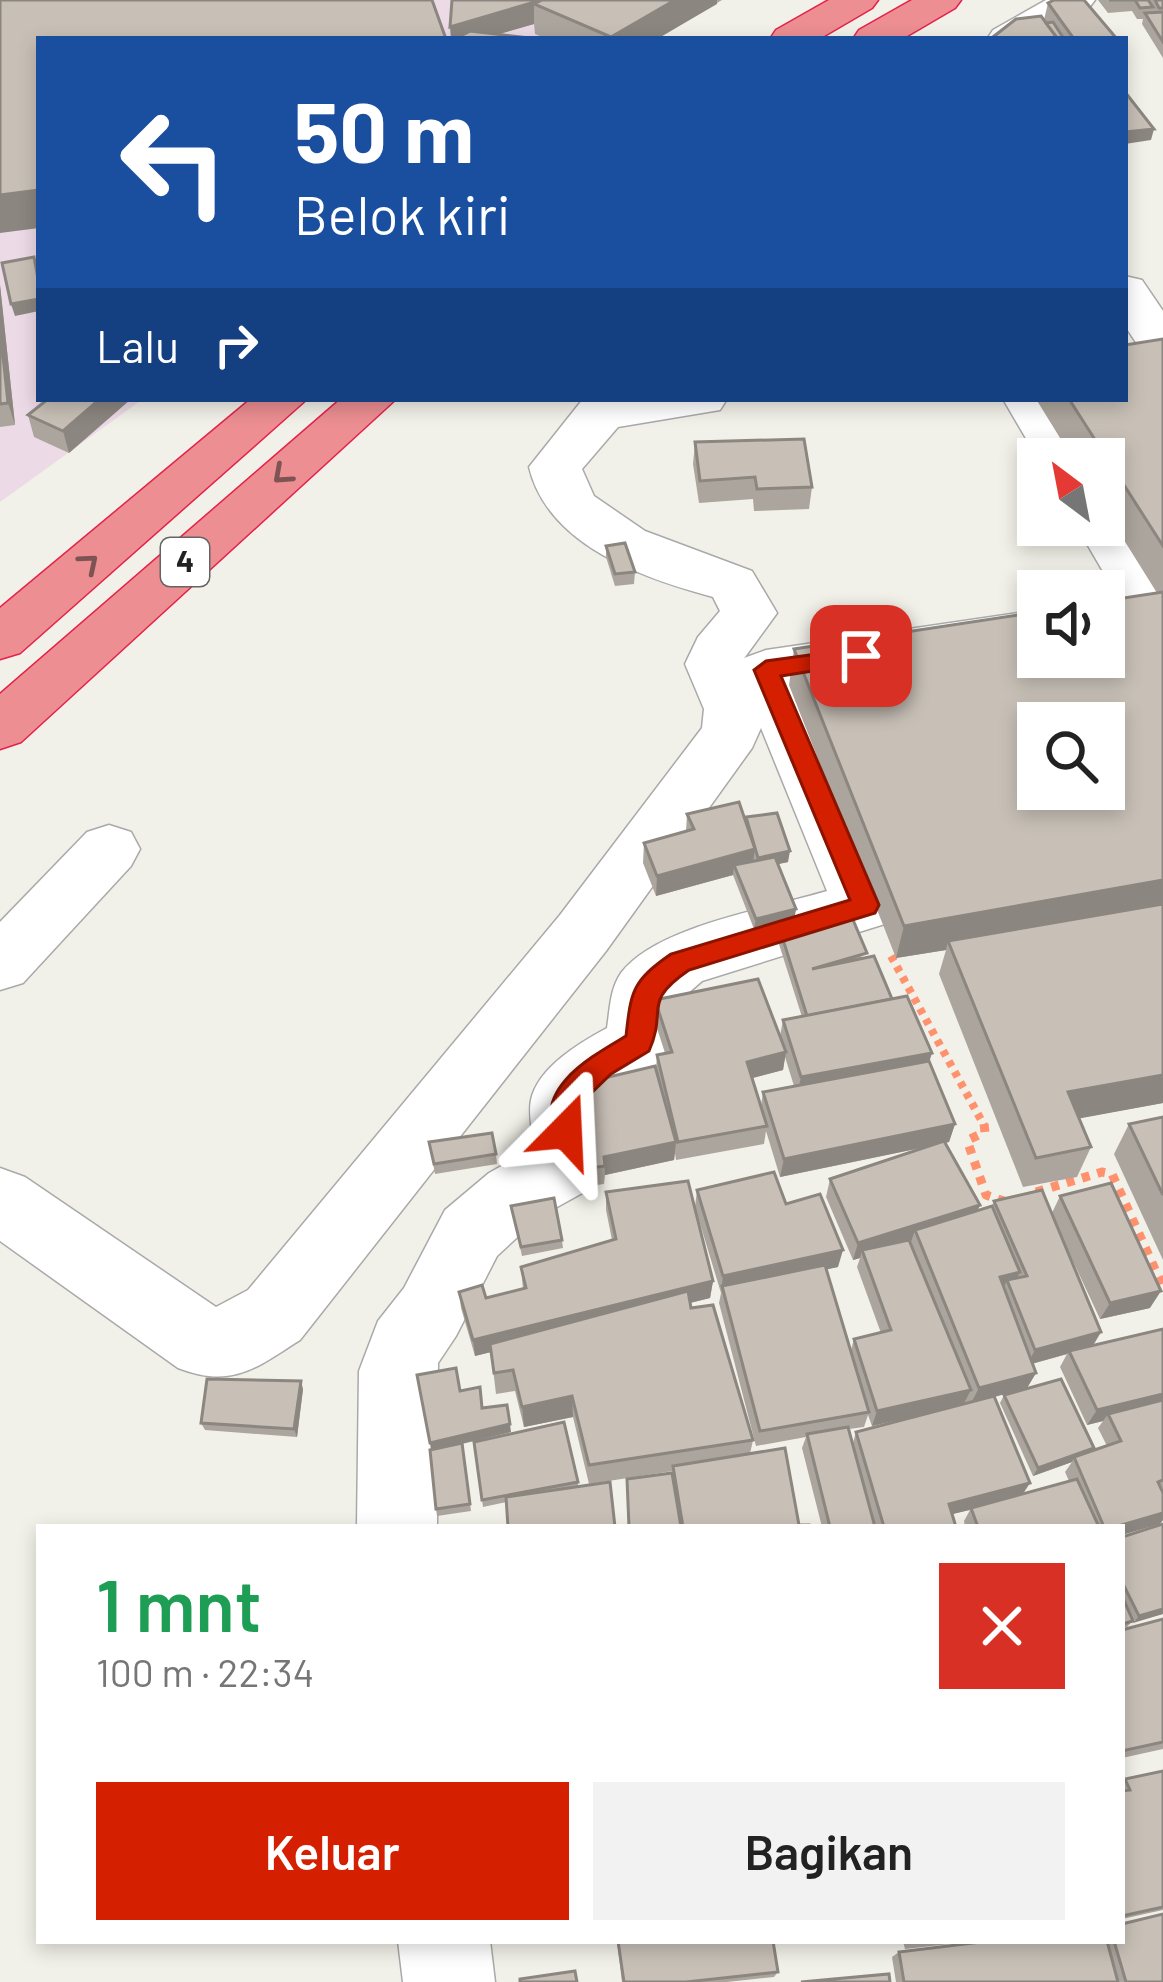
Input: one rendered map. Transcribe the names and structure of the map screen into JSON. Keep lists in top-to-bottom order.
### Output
{
  "streets": {
    "highway": ["4"]
  },
  "north": "top left",
  "page": {
    "turn": ["50 m", "Belok kiri"],
    "then": "Lalu",
    "heading": ["1 mnt", "100 m · 22:34"],
    "buttons": ["Keluar", "Bagikan"]
  }
}
